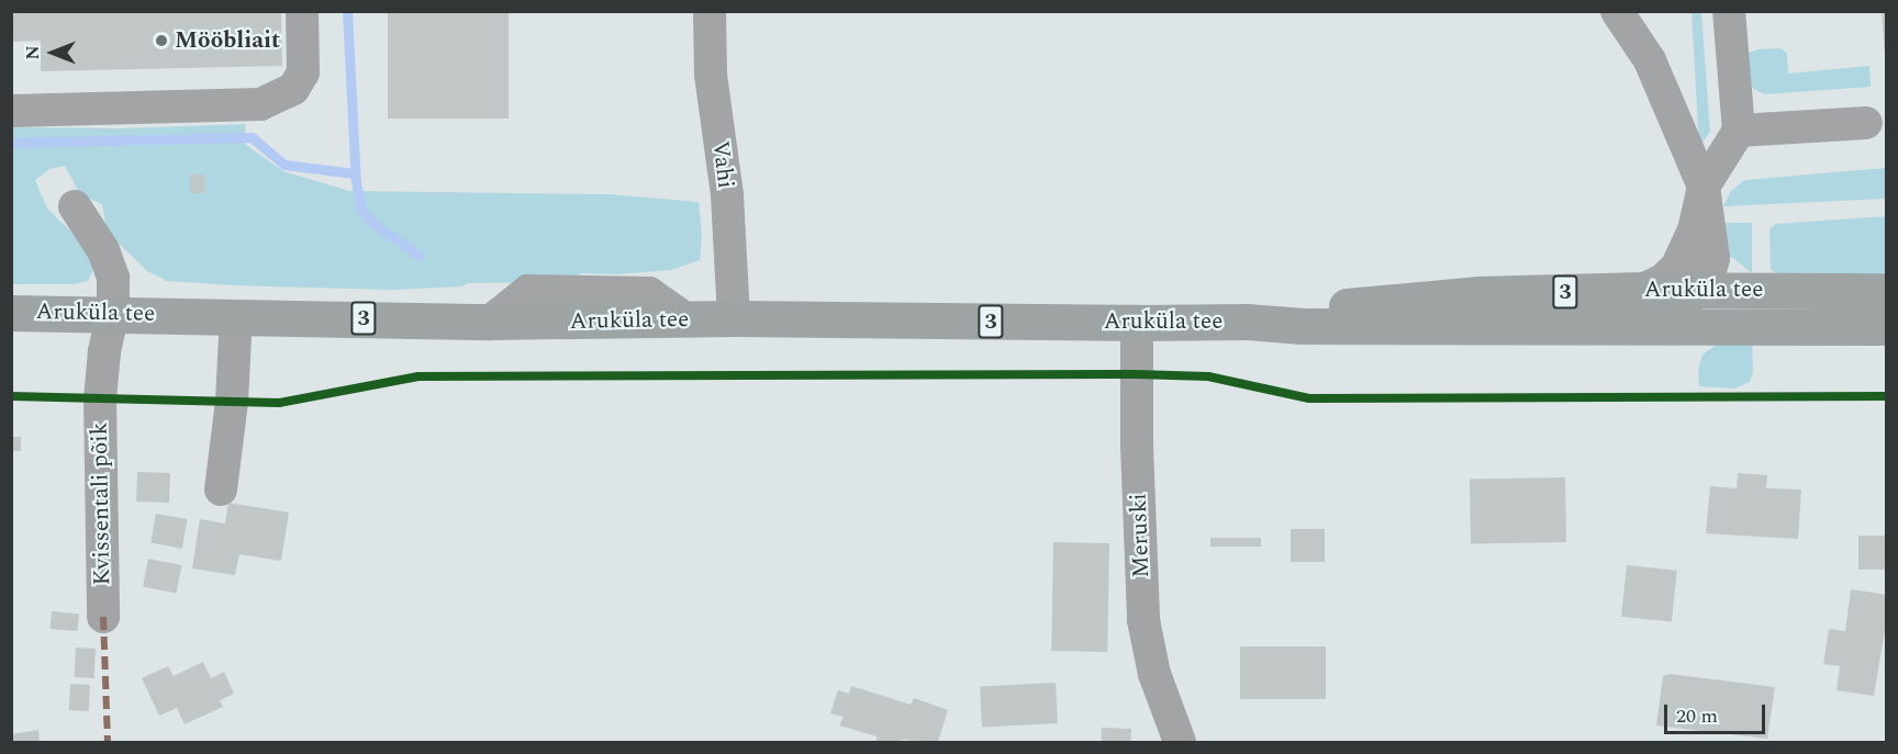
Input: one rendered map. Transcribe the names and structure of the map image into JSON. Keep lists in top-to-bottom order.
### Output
{
  "streets": {
    "highway": ["Aruküla tee", "3"],
    "street": ["Vahi", "Kvissentali põik", "Meruski"]
  },
  "crossings": [
    ["Vahi", "Aruküla tee"],
    ["Aruküla tee", "Kvissentali põik"],
    ["Aruküla tee", "Meruski"]
  ],
  "places": ["Mööbliait"],
  "scale_bar": "20 m",
  "north": "left"
}
